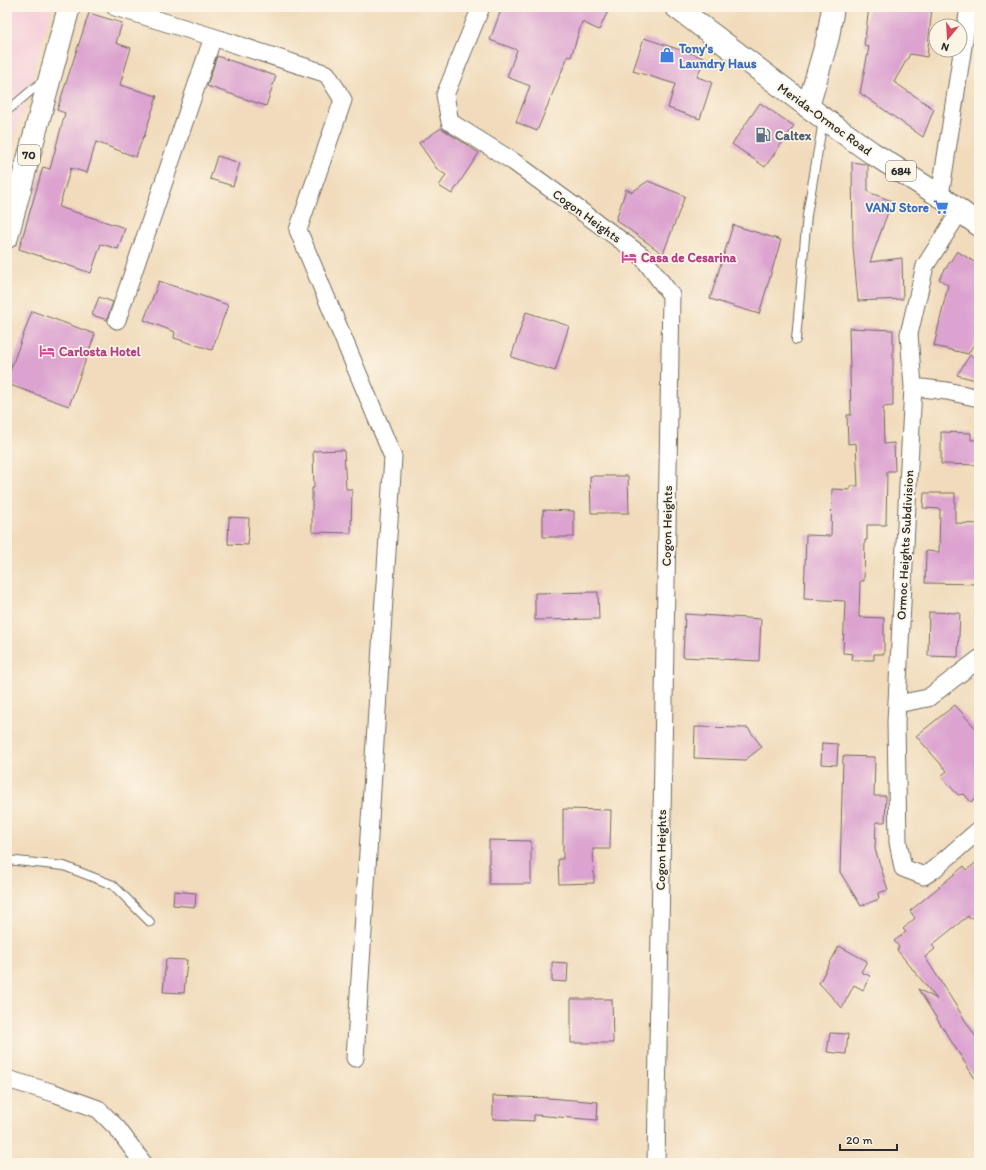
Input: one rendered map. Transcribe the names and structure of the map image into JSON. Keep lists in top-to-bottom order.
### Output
{
  "streets": {
    "main road": ["Merida-Ormoc Road", "70", "684"],
    "street": ["Cogon Heights", "Ormoc Heights Subdivision"]
  },
  "crossings": [
    ["Merida-Ormoc Road", "Ormoc Heights Subdivision"]
  ],
  "places": {
    "shop": ["Tony's Laundry Haus"],
    "fuel station": ["Caltex"],
    "supermarket": ["VANJ Store"],
    "hotel": ["Casa de Cesarina", "Carlosta Hotel"]
  },
  "scale_bar": "20 m",
  "north": "bottom"
}
